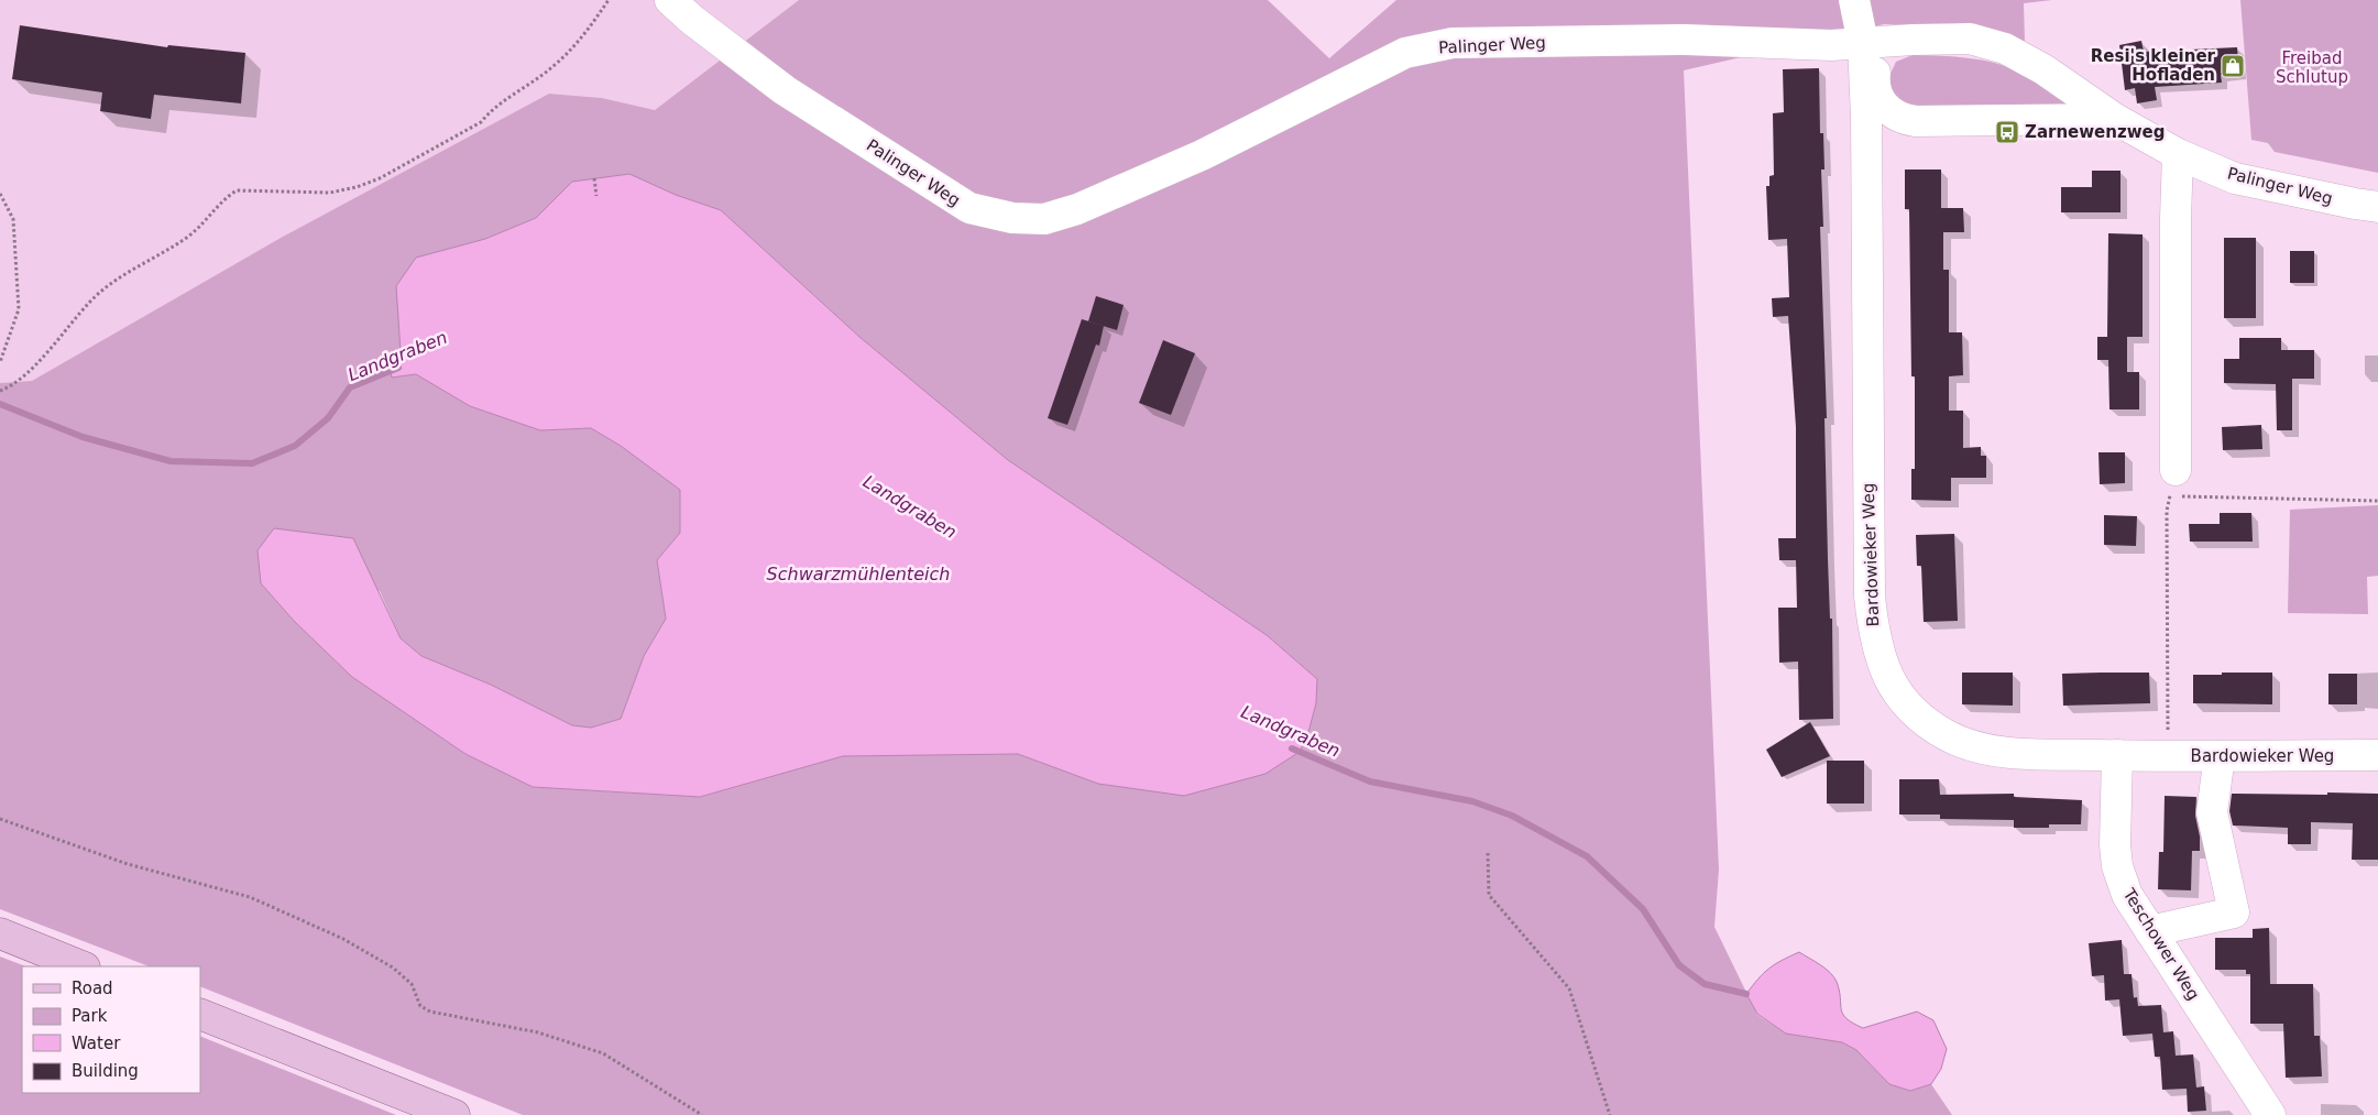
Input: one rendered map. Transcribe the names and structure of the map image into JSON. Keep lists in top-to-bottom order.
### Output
{
  "streets": {
    "street": ["Palinger Weg", "Bardowieker Weg", "Teschower Weg"]
  },
  "crossings": [
    ["Palinger Weg", "Bardowieker Weg"],
    ["Bardowieker Weg", "Teschower Weg"]
  ],
  "water": ["Landgraben", "Schwarzmühlenteich"],
  "parks": ["Freibad Schlutup"],
  "places": {
    "shop": ["Resi's kleiner Hofladen"],
    "bus stop": ["Zarnewenzweg"]
  },
  "legend": [
    "Road",
    "Park",
    "Water",
    "Building"
  ]
}
